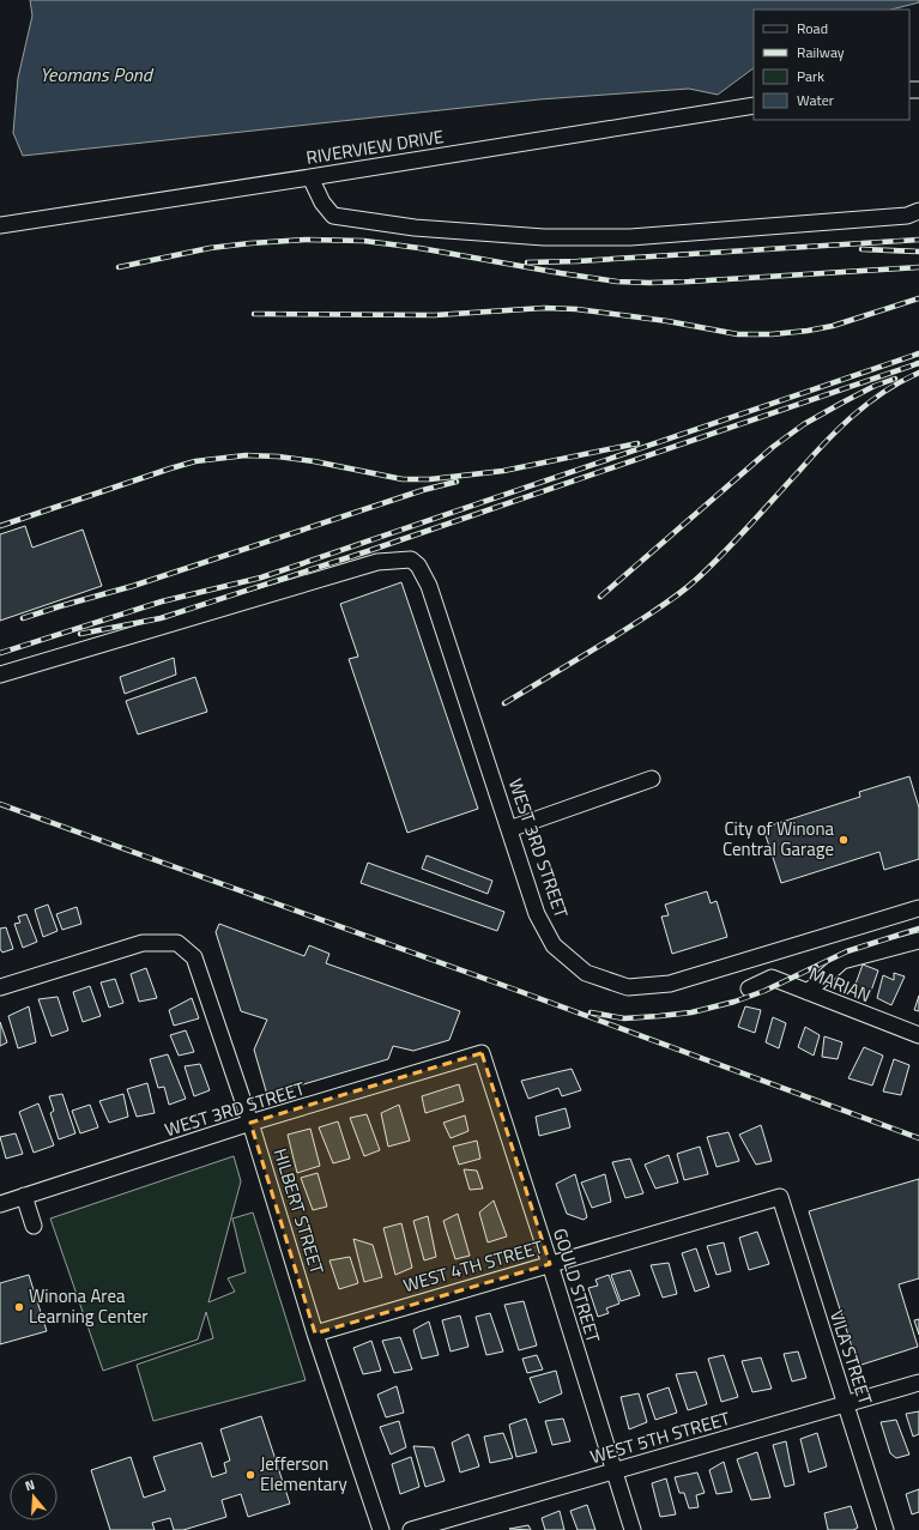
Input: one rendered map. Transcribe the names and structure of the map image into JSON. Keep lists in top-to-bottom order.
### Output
{
  "streets": {
    "street": [
      "RIVERVIEW DRIVE",
      "WEST 3RD STREET",
      "MARIAN",
      "HILBERT STREET",
      "WEST 4TH STREET",
      "GOULD STREET",
      "VILA STREET",
      "WEST 5TH STREET"
    ]
  },
  "crossings": [
    ["WEST 3RD STREET", "HILBERT STREET"],
    ["WEST 3RD STREET", "GOULD STREET"],
    ["HILBERT STREET", "WEST 4TH STREET"],
    ["WEST 4TH STREET", "GOULD STREET"],
    ["WEST 4TH STREET", "VILA STREET"],
    ["GOULD STREET", "WEST 5TH STREET"],
    ["VILA STREET", "WEST 5TH STREET"]
  ],
  "water": ["Yeomans Pond"],
  "places": ["City of Winona Central Garage", "Winona Area Learning Center", "Jefferson Elementary"],
  "legend": [
    "Road",
    "Railway",
    "Park",
    "Water"
  ],
  "north": "top"
}
